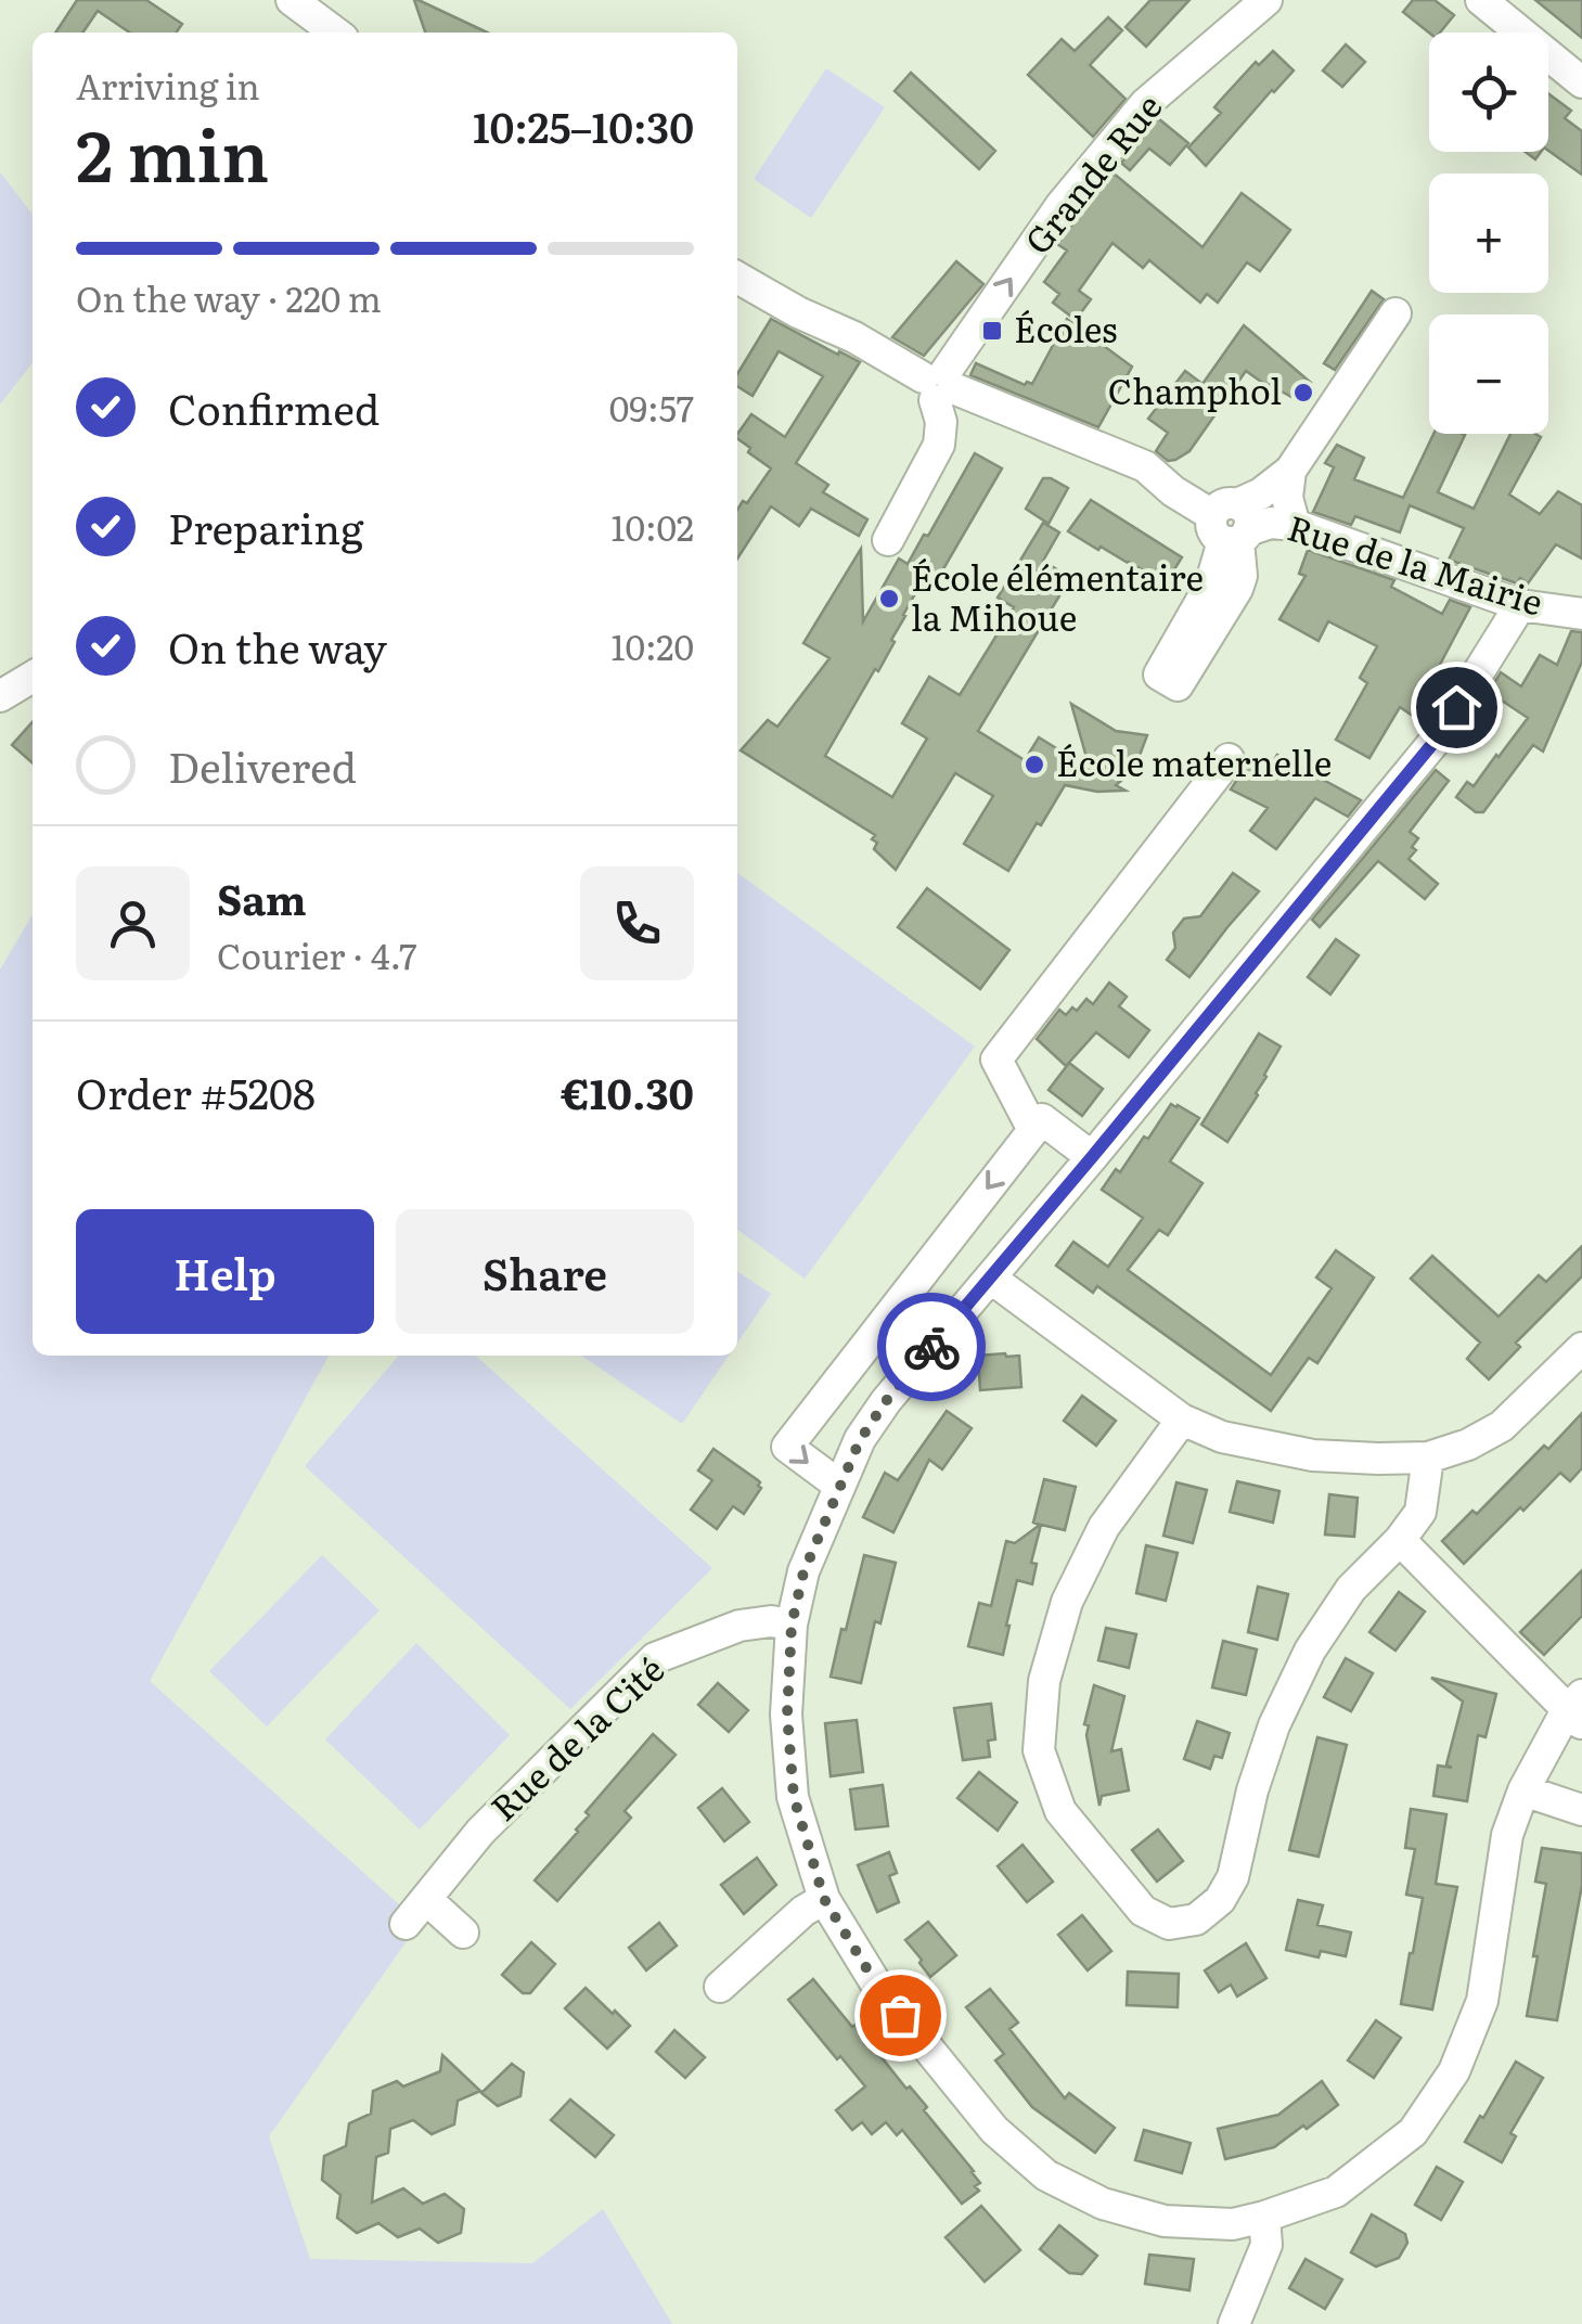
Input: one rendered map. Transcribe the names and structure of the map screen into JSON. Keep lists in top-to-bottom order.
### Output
{
  "streets": {
    "street": ["Grande Rue", "Rue de la Mairie", "Rue de la Cité"]
  },
  "one_way": ["Grande Rue"],
  "places": {
    "transit": ["Écoles"],
    "other": ["Champhol", "École élémentaire la Mihoue", "École maternelle"]
  },
  "page": {
    "map_buttons": ["+", "−"],
    "heading": ["2 min", "Arriving in", "10:25–10:30"],
    "panel": [
      "Sam",
      "Courier · 4.7",
      "Order #5208",
      "€10.30"
    ],
    "bar": "On the way · 220 m",
    "list": [
      ["Confirmed", "09:57"],
      ["Preparing", "10:02"],
      ["On the way", "10:20"],
      "Delivered"
    ],
    "buttons": ["Help", "Share"]
  }
}
